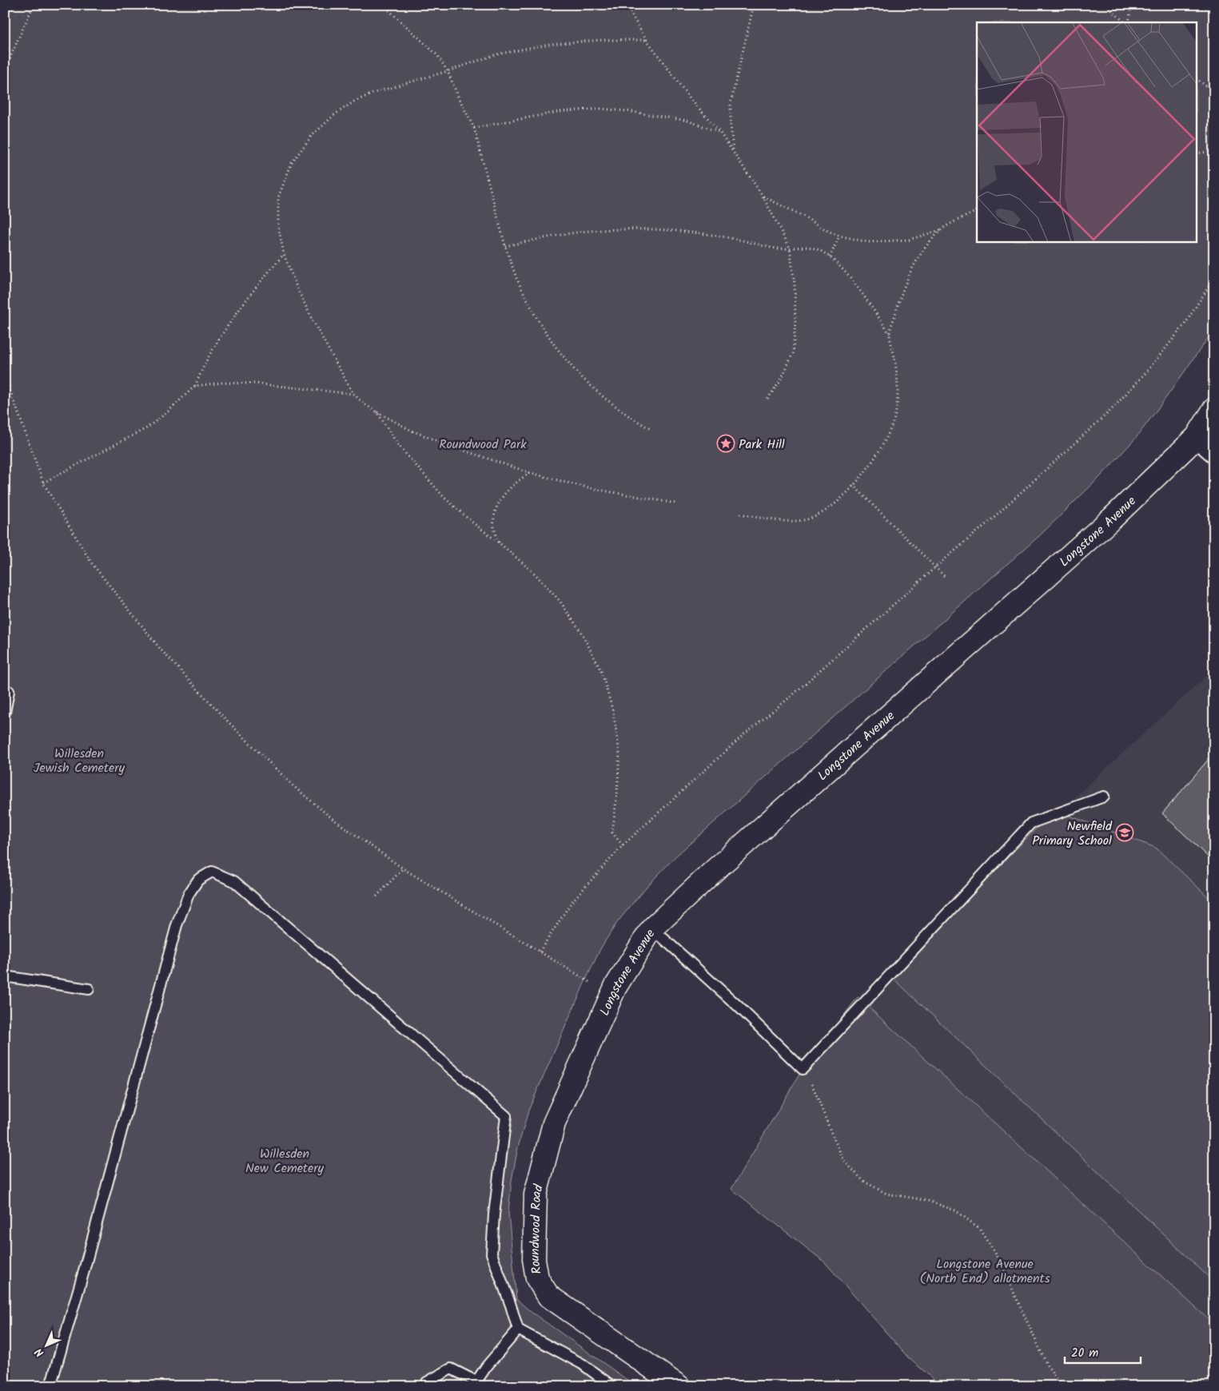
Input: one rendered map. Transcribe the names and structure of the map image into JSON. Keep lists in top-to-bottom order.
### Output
{
  "streets": {
    "street": ["Longstone Avenue", "Roundwood Road"]
  },
  "crossings": [
    ["Longstone Avenue", "Roundwood Road"]
  ],
  "parks": [
    "Roundwood Park",
    "Willesden Jewish Cemetery",
    "Willesden New Cemetery",
    "Longstone Avenue (North End) allotments"
  ],
  "places": {
    "place": ["Park Hill"],
    "school or university": ["Newfield Primary School"]
  },
  "scale_bar": "20 m",
  "north": "bottom left"
}
